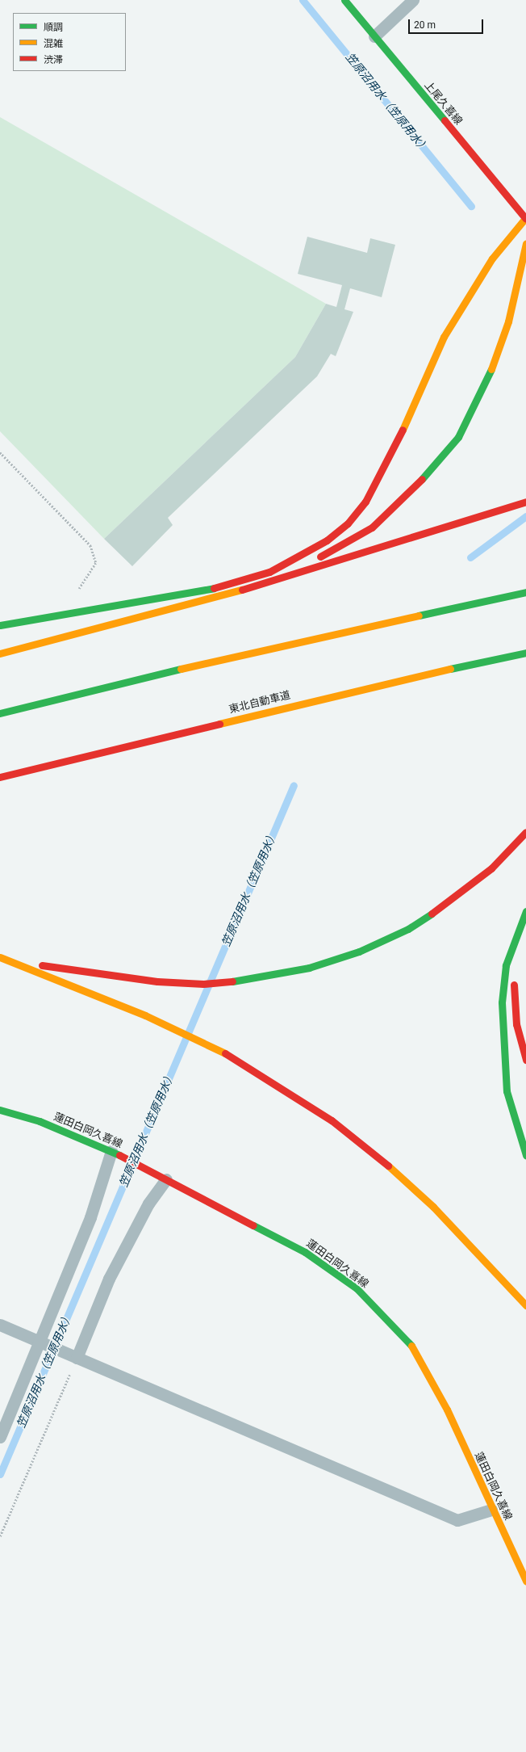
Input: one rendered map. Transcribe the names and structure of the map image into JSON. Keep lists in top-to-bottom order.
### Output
{
  "streets": {
    "main road": ["上尾久喜線", "東北自動車道", "蓮田白岡久喜線"]
  },
  "water": ["笠原沼用水（笠原用水）"],
  "legend": ["順調", "混雑", "渋滞"],
  "scale_bar": "20 m"
}
